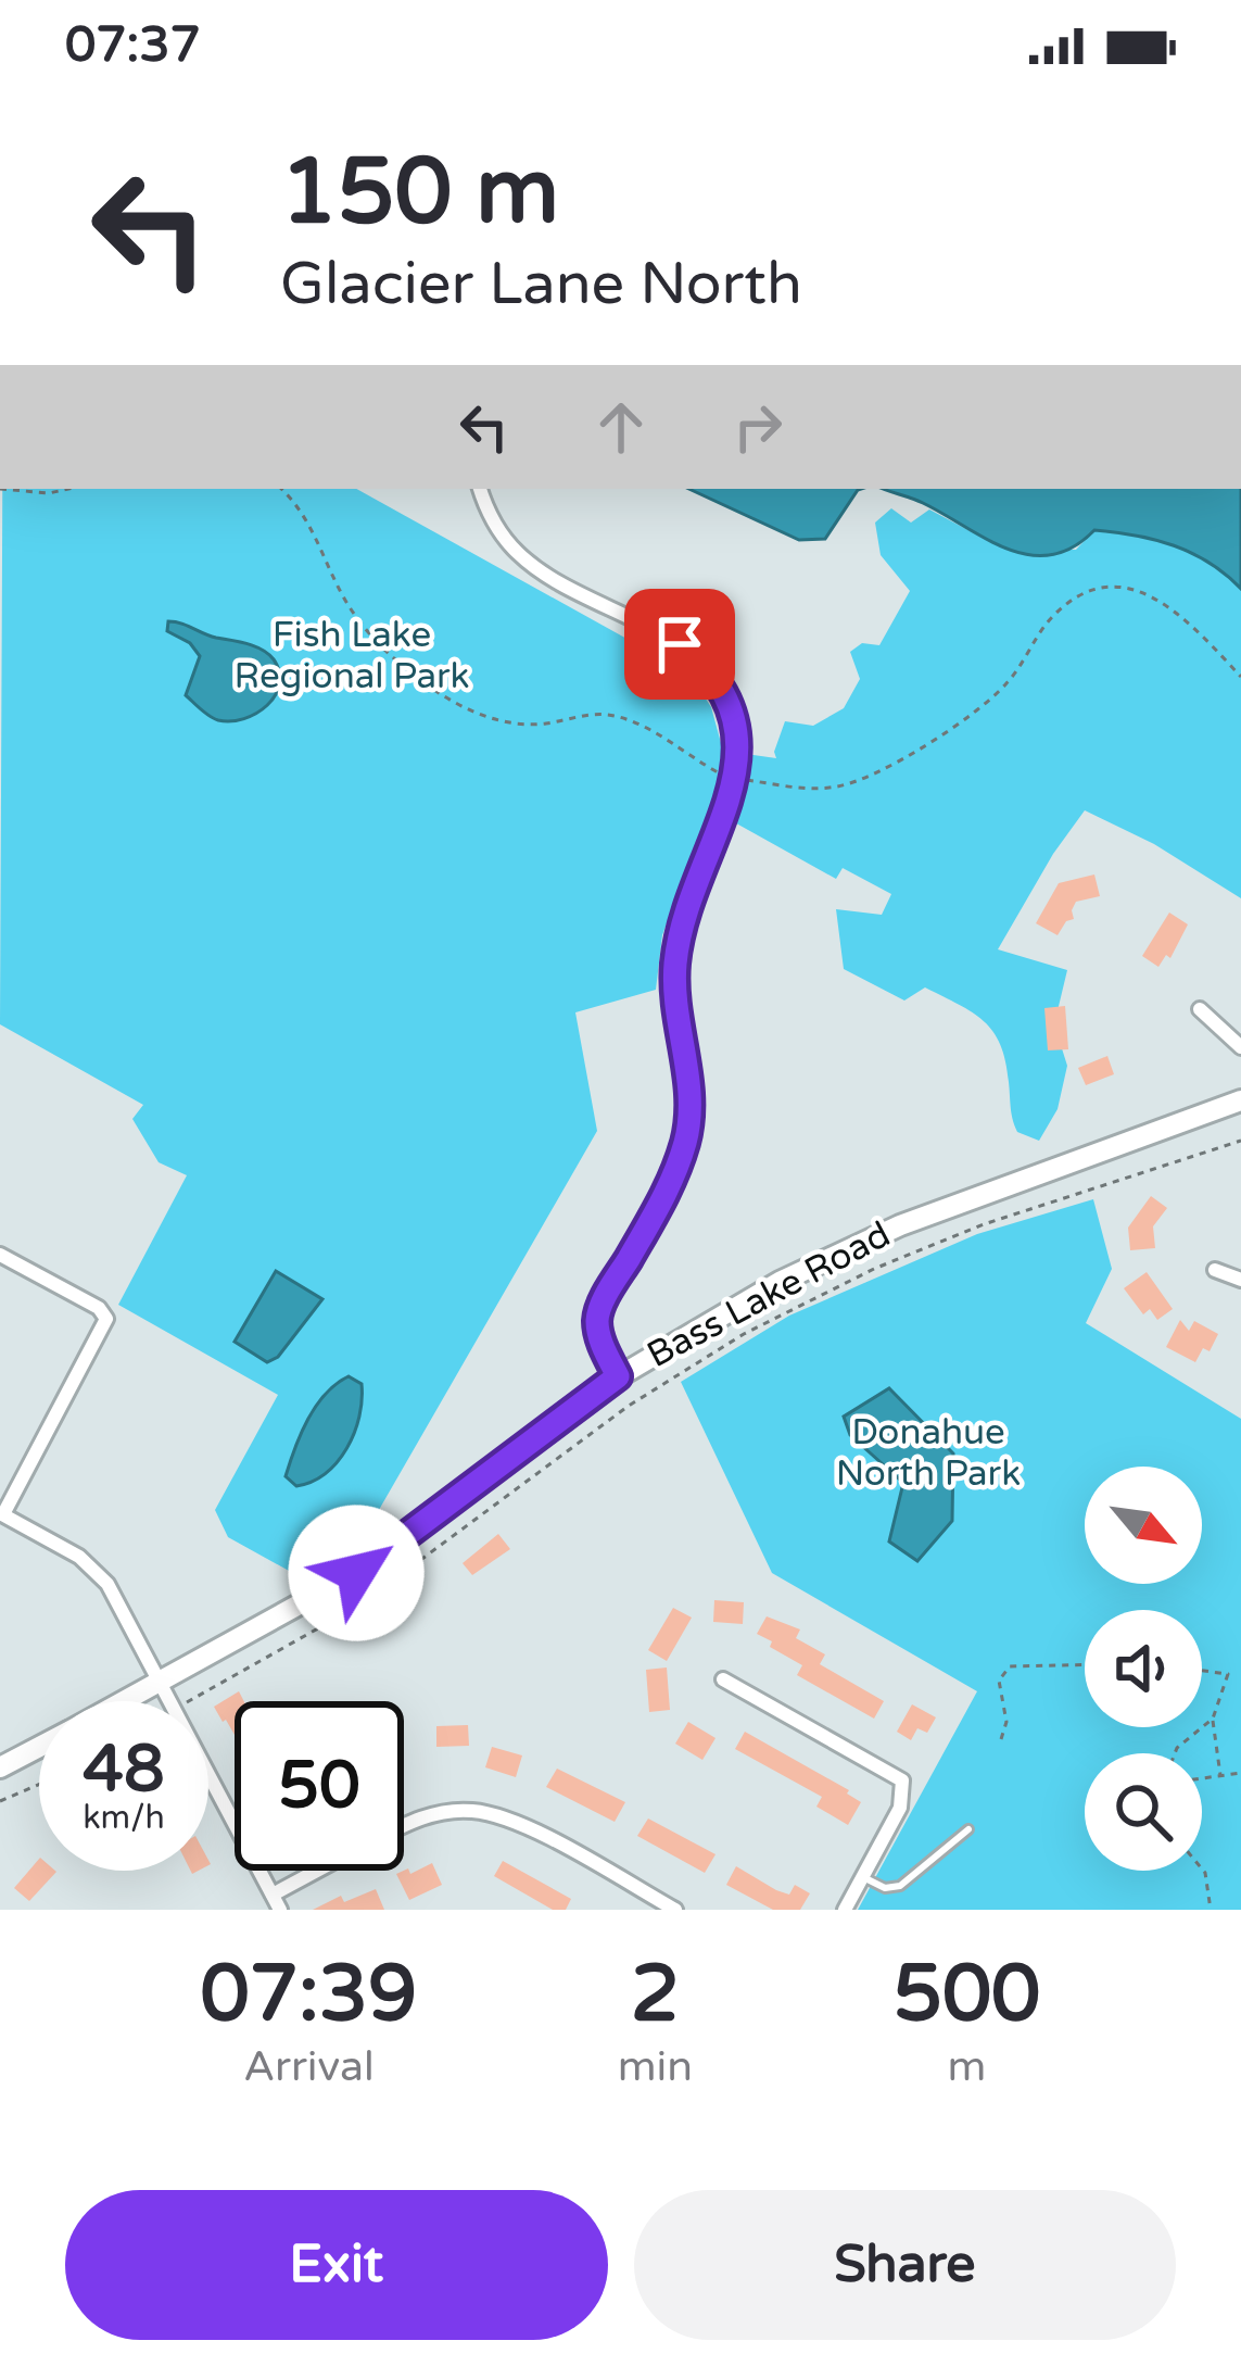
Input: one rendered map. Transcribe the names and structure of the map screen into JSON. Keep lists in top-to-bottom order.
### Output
{
  "streets": {
    "main road": ["Bass Lake Road"]
  },
  "parks": ["Fish Lake Regional Park", "Donahue North Park"],
  "north": "bottom right",
  "page": {
    "status": "07:37",
    "turn": ["150 m", "Glacier Lane North"],
    "speed": "48 km/h",
    "limit": "50",
    "eta": [
      "07:39",
      "Arrival",
      "2",
      "min",
      "500",
      "m"
    ],
    "buttons": ["Exit", "Share"]
  }
}
